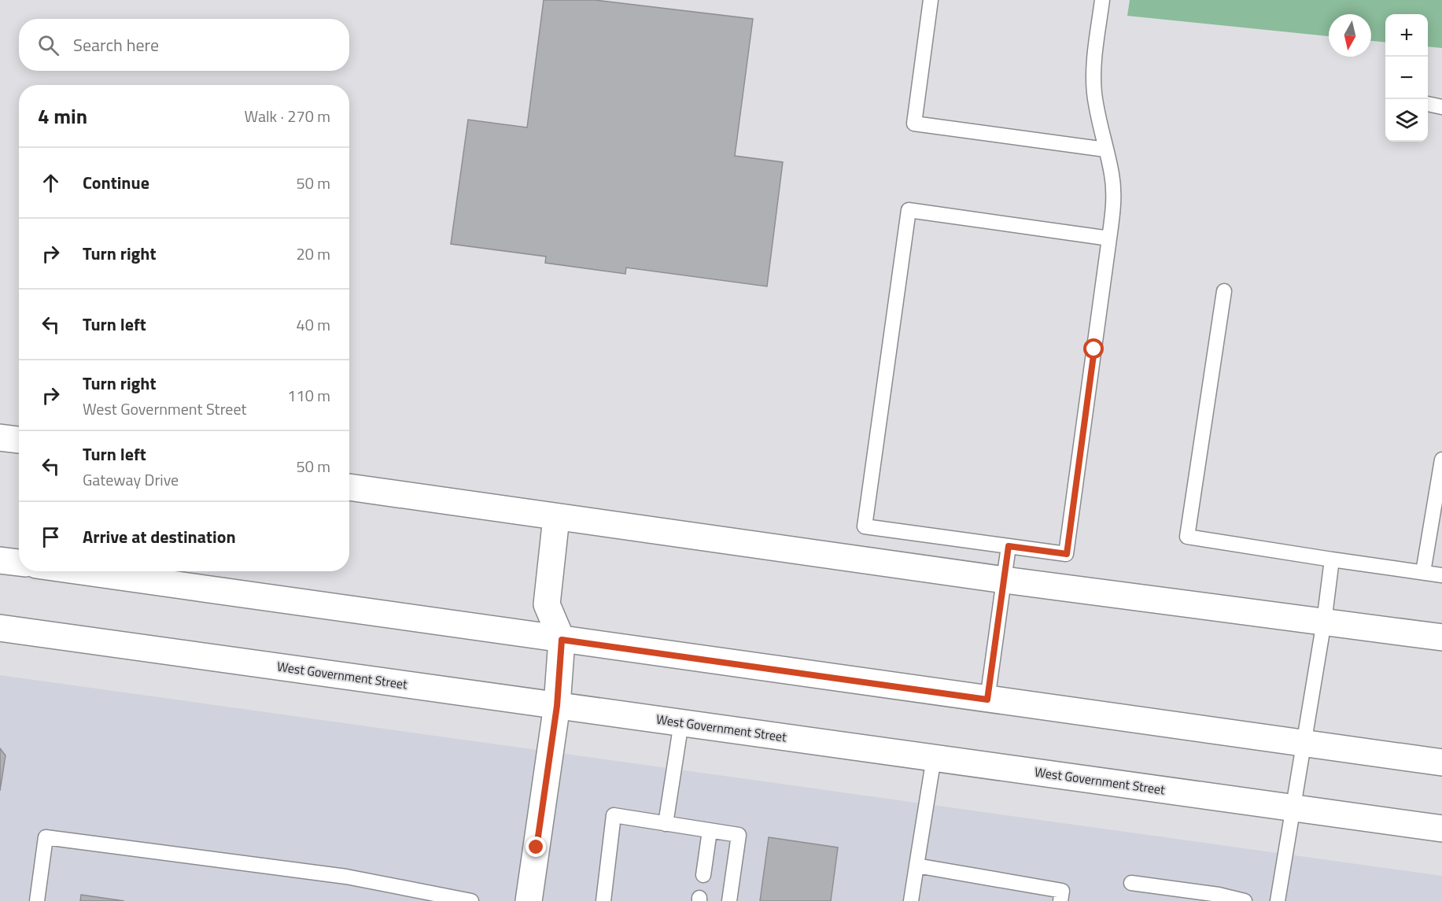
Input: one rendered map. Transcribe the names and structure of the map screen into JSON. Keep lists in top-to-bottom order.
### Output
{
  "streets": {
    "main road": ["West Government Street"]
  },
  "north": "bottom",
  "page": {
    "map_buttons": ["+", "−"],
    "search": "Search here",
    "heading": ["4 min", "Walk · 270 m"],
    "list": [
      ["Continue", "50 m"],
      ["Turn right", "20 m"],
      ["Turn left", "40 m"],
      ["Turn right", "West Government Street", "110 m"],
      ["Turn left", "Gateway Drive", "50 m"],
      "Arrive at destination"
    ]
  }
}
